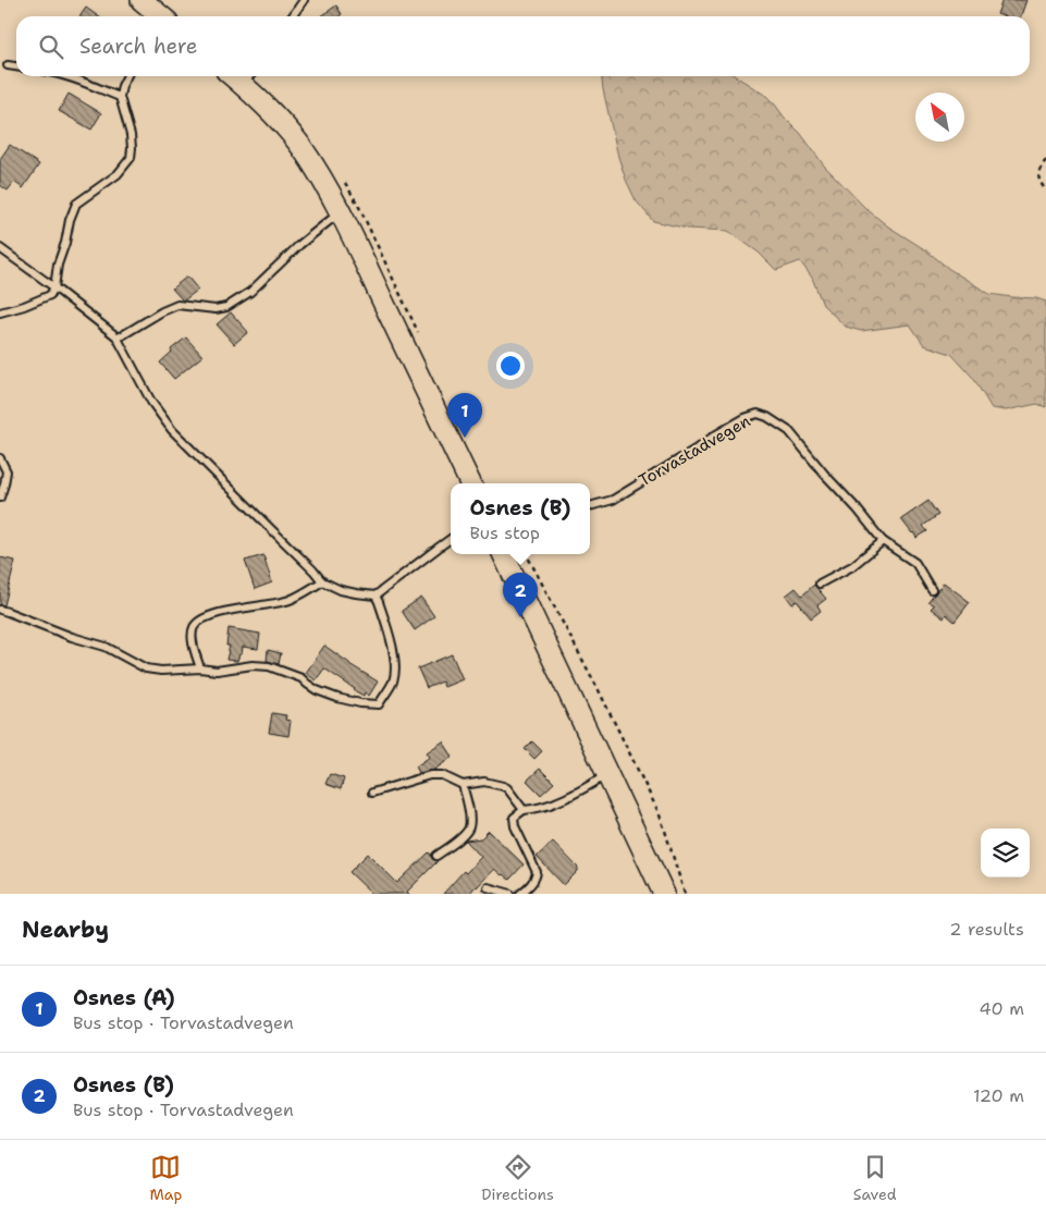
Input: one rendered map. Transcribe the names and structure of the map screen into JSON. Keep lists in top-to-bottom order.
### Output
{
  "streets": {
    "lane": ["Torvastadvegen"]
  },
  "north": "top left",
  "page": {
    "search": "Search here",
    "pins": ["1", "2"],
    "popup": ["Osnes (B)", "Bus stop"],
    "heading": ["Nearby", "2 results"],
    "list": [
      {
        "mark": "1",
        "name": "Osnes (A)",
        "note": "Bus stop · Torvastadvegen",
        "value": "40 m"
      },
      {
        "mark": "2",
        "name": "Osnes (B)",
        "note": "Bus stop · Torvastadvegen",
        "value": "120 m"
      }
    ],
    "nav": ["Map", "Directions", "Saved"]
  }
}
